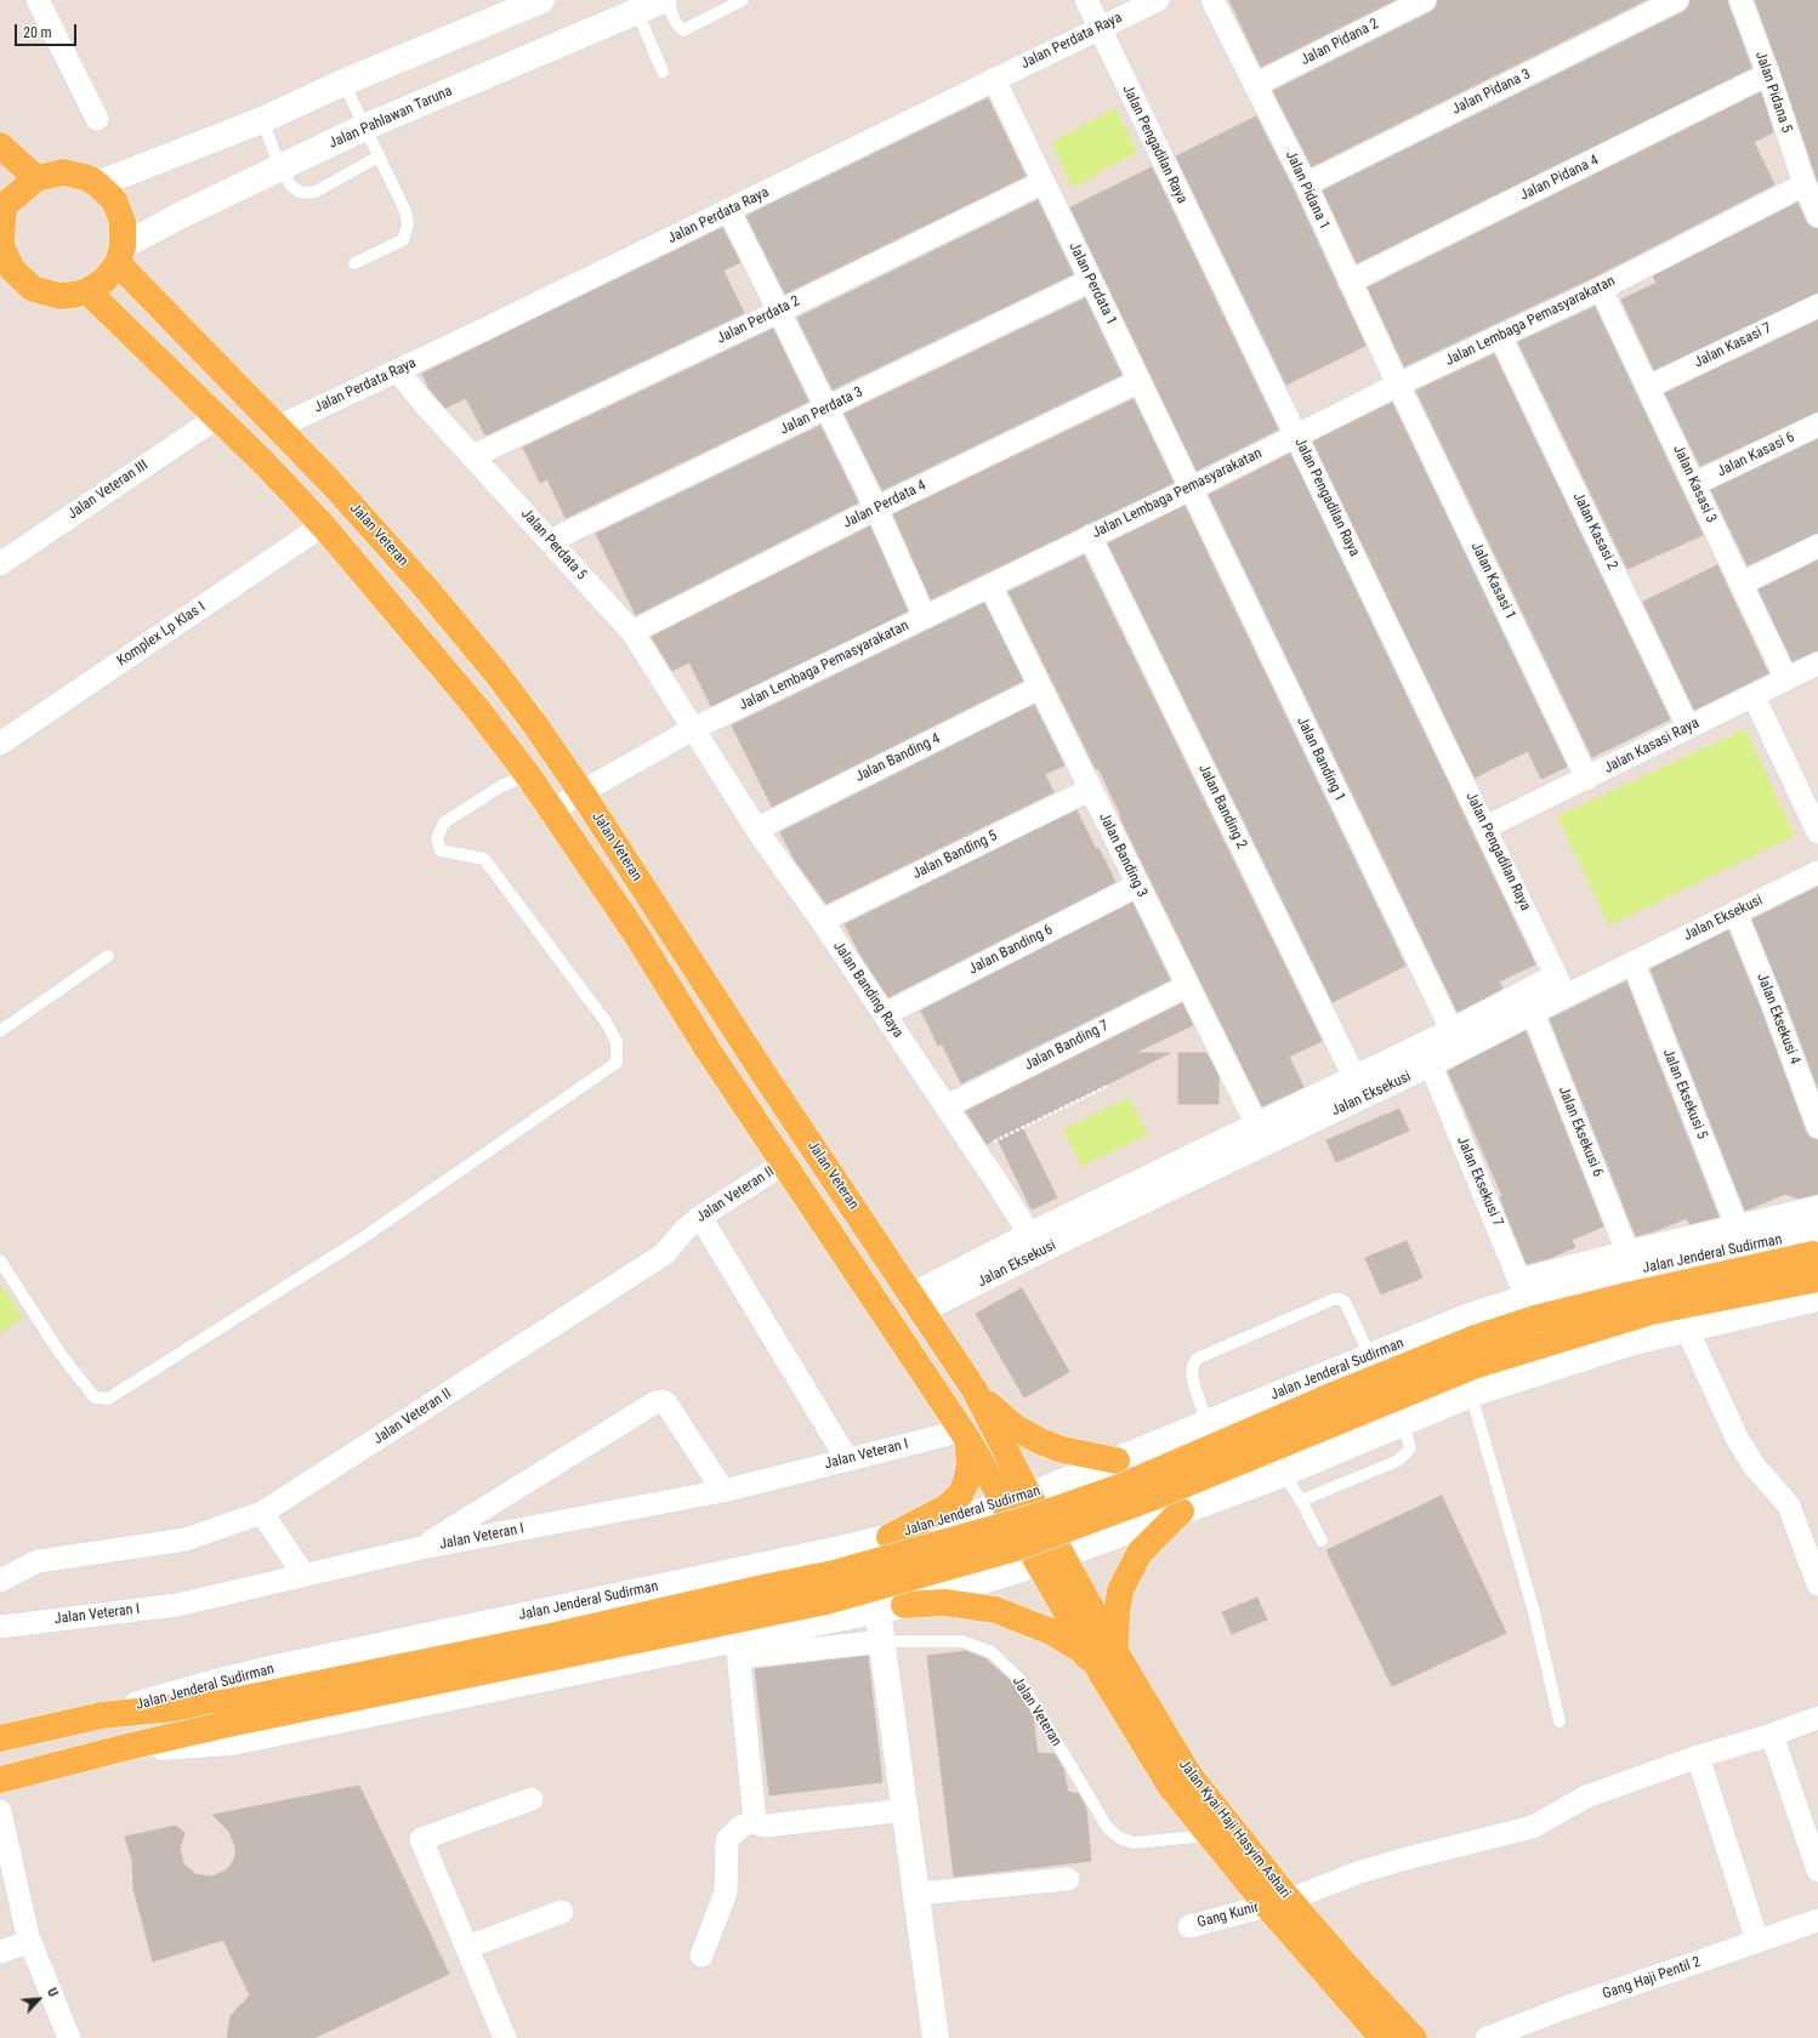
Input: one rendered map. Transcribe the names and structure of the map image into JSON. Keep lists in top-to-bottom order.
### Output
{
  "streets": {
    "main road": ["Jalan Veteran", "Jalan Jenderal Sudirman", "Jalan Kyai Haji Hasyim Ashari"],
    "street": [
      "Jalan Perdata Raya",
      "Jalan Pidana 2",
      "Jalan Pidana 3",
      "Jalan Pidana 5",
      "Jalan Pahlawan Taruna",
      "Jalan Pengadilan Raya",
      "Jalan Pidana 4",
      "Jalan Pidana 1",
      "Jalan Perdata 1",
      "Jalan Perdata 2",
      "Jalan Lembaga Pemasyarakatan",
      "Jalan Kasasi 7",
      "Jalan Perdata 3",
      "Jalan Kasasi 6",
      "Jalan Kasasi 3",
      "Jalan Veteran III",
      "Jalan Perdata 4",
      "Jalan Kasasi 2",
      "Jalan Perdata 5",
      "Jalan Kasasi 1",
      "Komplex Lp Klas I",
      "Jalan Kasasi Raya",
      "Jalan Banding 4",
      "Jalan Banding 1",
      "Jalan Banding 2",
      "Jalan Banding 5",
      "Jalan Banding 3",
      "Jalan Eksekusi",
      "Jalan Banding 6",
      "Jalan Banding Raya",
      "Jalan Eksekusi 4",
      "Jalan Banding 7",
      "Jalan Eksekusi 5",
      "Jalan Eksekusi 6",
      "Jalan Eksekusi 7",
      "Jalan Veteran II",
      "Jalan Veteran I",
      "Gang Kunir",
      "Gang Haji Pentil 2"
    ]
  },
  "crossings": [
    ["Jalan Perdata Raya", "Jalan Pengadilan Raya"],
    ["Jalan Perdata Raya", "Jalan Perdata 1"],
    ["Jalan Perdata Raya", "Jalan Veteran"],
    ["Jalan Perdata Raya", "Jalan Perdata 5"],
    ["Jalan Pidana 2", "Jalan Pidana 1"],
    ["Jalan Pidana 3", "Jalan Pidana 1"],
    ["Jalan Pidana 5", "Jalan Pidana 4"],
    ["Jalan Pidana 5", "Jalan Lembaga Pemasyarakatan"],
    ["Jalan Pahlawan Taruna", "Jalan Veteran"],
    ["Jalan Pengadilan Raya", "Jalan Lembaga Pemasyarakatan"],
    ["Jalan Pengadilan Raya", "Jalan Kasasi Raya"],
    ["Jalan Pengadilan Raya", "Jalan Eksekusi"],
    ["Jalan Pidana 4", "Jalan Pidana 1"],
    ["Jalan Pidana 1", "Jalan Lembaga Pemasyarakatan"],
    ["Jalan Pidana 1", "Jalan Kasasi 1"],
    ["Jalan Perdata 1", "Jalan Perdata 2"],
    ["Jalan Perdata 1", "Jalan Lembaga Pemasyarakatan"],
    ["Jalan Perdata 1", "Jalan Perdata 3"],
    ["Jalan Perdata 1", "Jalan Perdata 4"],
    ["Jalan Perdata 1", "Jalan Banding 1"],
    ["Jalan Perdata 2", "Jalan Perdata 5"],
    ["Jalan Lembaga Pemasyarakatan", "Jalan Kasasi 3"],
    ["Jalan Lembaga Pemasyarakatan", "Jalan Kasasi 2"],
    ["Jalan Lembaga Pemasyarakatan", "Jalan Veteran"],
    ["Jalan Lembaga Pemasyarakatan", "Jalan Perdata 5"],
    ["Jalan Lembaga Pemasyarakatan", "Jalan Kasasi 1"],
    ["Jalan Lembaga Pemasyarakatan", "Jalan Banding 1"],
    ["Jalan Lembaga Pemasyarakatan", "Jalan Banding 2"],
    ["Jalan Lembaga Pemasyarakatan", "Jalan Banding 3"],
    ["Jalan Lembaga Pemasyarakatan", "Jalan Banding Raya"],
    ["Jalan Kasasi 7", "Jalan Kasasi 3"],
    ["Jalan Perdata 3", "Jalan Perdata 5"],
    ["Jalan Kasasi 6", "Jalan Kasasi 3"],
    ["Jalan Kasasi 3", "Jalan Kasasi Raya"],
    ["Jalan Perdata 4", "Jalan Perdata 5"],
    ["Jalan Kasasi 2", "Jalan Kasasi Raya"],
    ["Jalan Veteran", "Jalan Eksekusi"],
    ["Jalan Veteran", "Jalan Jenderal Sudirman"],
    ["Jalan Veteran", "Jalan Kyai Haji Hasyim Ashari"],
    ["Jalan Perdata 5", "Jalan Banding Raya"],
    ["Jalan Kasasi 1", "Jalan Kasasi Raya"],
    ["Jalan Banding 4", "Jalan Banding 3"],
    ["Jalan Banding 4", "Jalan Banding Raya"],
    ["Jalan Banding 1", "Jalan Eksekusi"],
    ["Jalan Banding 2", "Jalan Eksekusi"],
    ["Jalan Banding 5", "Jalan Banding 3"],
    ["Jalan Banding 5", "Jalan Banding Raya"],
    ["Jalan Banding 3", "Jalan Eksekusi"],
    ["Jalan Banding 3", "Jalan Banding 6"],
    ["Jalan Banding 3", "Jalan Banding 7"],
    ["Jalan Eksekusi", "Jalan Banding Raya"],
    ["Jalan Eksekusi", "Jalan Eksekusi 4"],
    ["Jalan Eksekusi", "Jalan Eksekusi 5"],
    ["Jalan Eksekusi", "Jalan Eksekusi 6"],
    ["Jalan Eksekusi", "Jalan Eksekusi 7"],
    ["Jalan Banding 6", "Jalan Banding Raya"],
    ["Jalan Banding Raya", "Jalan Banding 7"],
    ["Jalan Eksekusi 7", "Jalan Jenderal Sudirman"],
    ["Jalan Jenderal Sudirman", "Jalan Kyai Haji Hasyim Ashari"],
    ["Jalan Kyai Haji Hasyim Ashari", "Gang Kunir"]
  ],
  "scale_bar": "20 m",
  "north": "top right"
}
